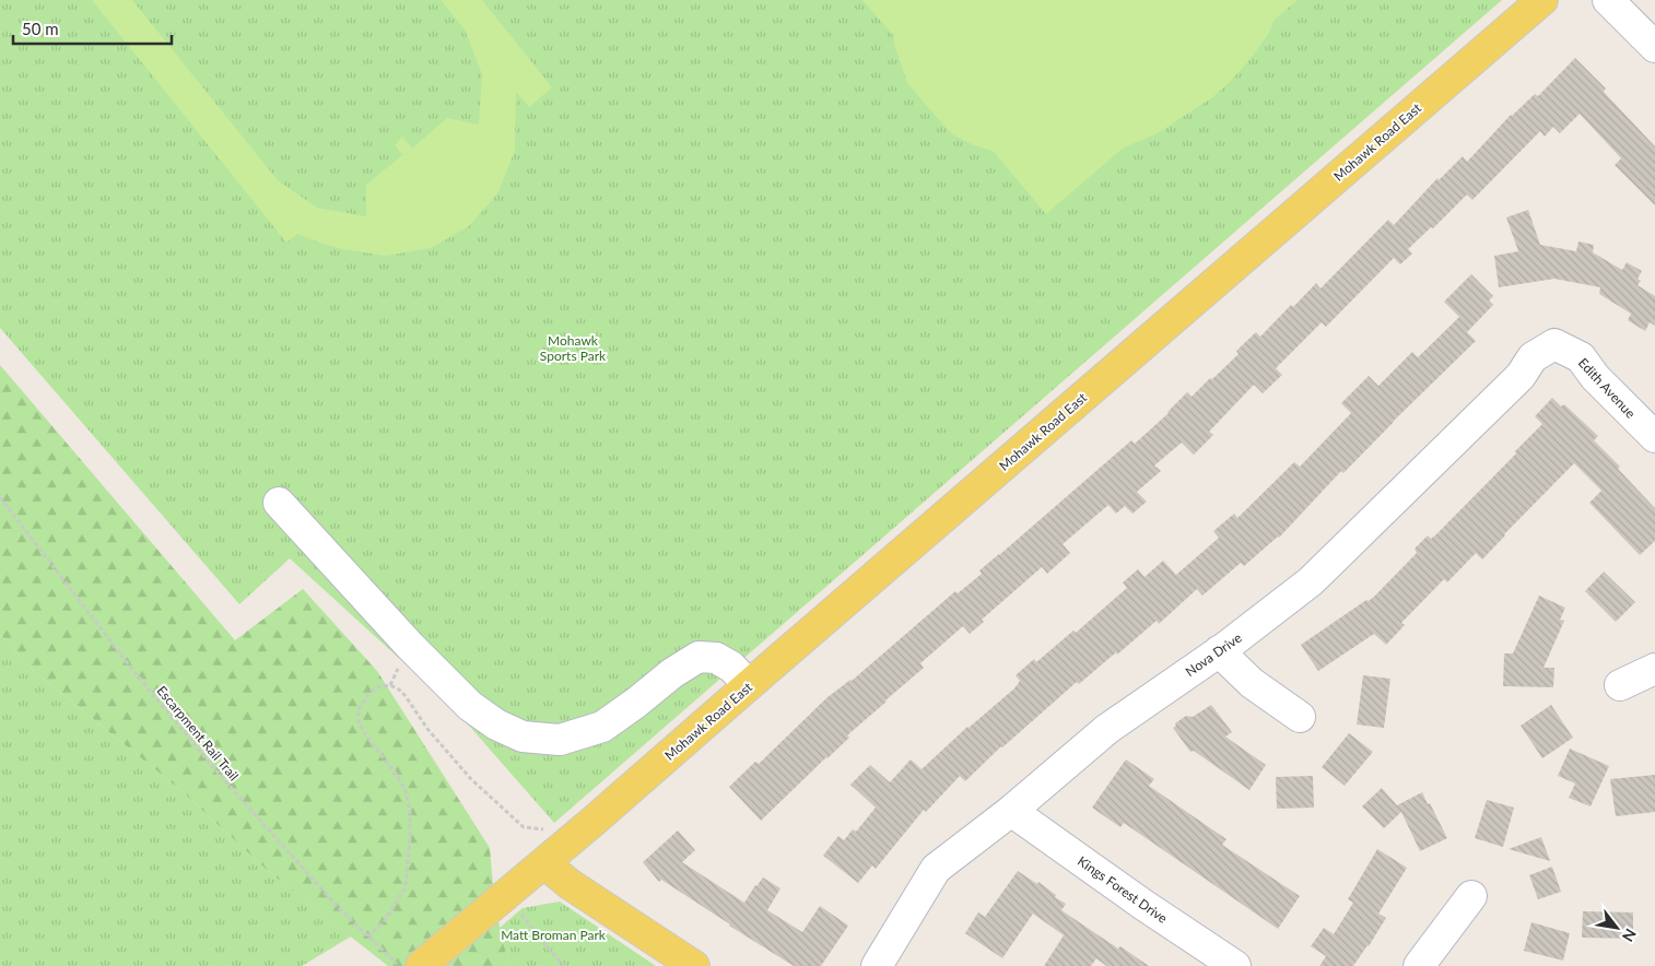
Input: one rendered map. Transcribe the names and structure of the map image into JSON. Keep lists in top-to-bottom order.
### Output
{
  "streets": {
    "main road": ["Mohawk Road East"],
    "street": ["Edith Avenue", "Nova Drive", "Kings Forest Drive"],
    "path": ["Escarpment Rail Trail"]
  },
  "crossings": [
    ["Edith Avenue", "Nova Drive"],
    ["Nova Drive", "Kings Forest Drive"]
  ],
  "parks": ["Mohawk Sports Park", "Matt Broman Park"],
  "scale_bar": "50 m",
  "north": "bottom right"
}
